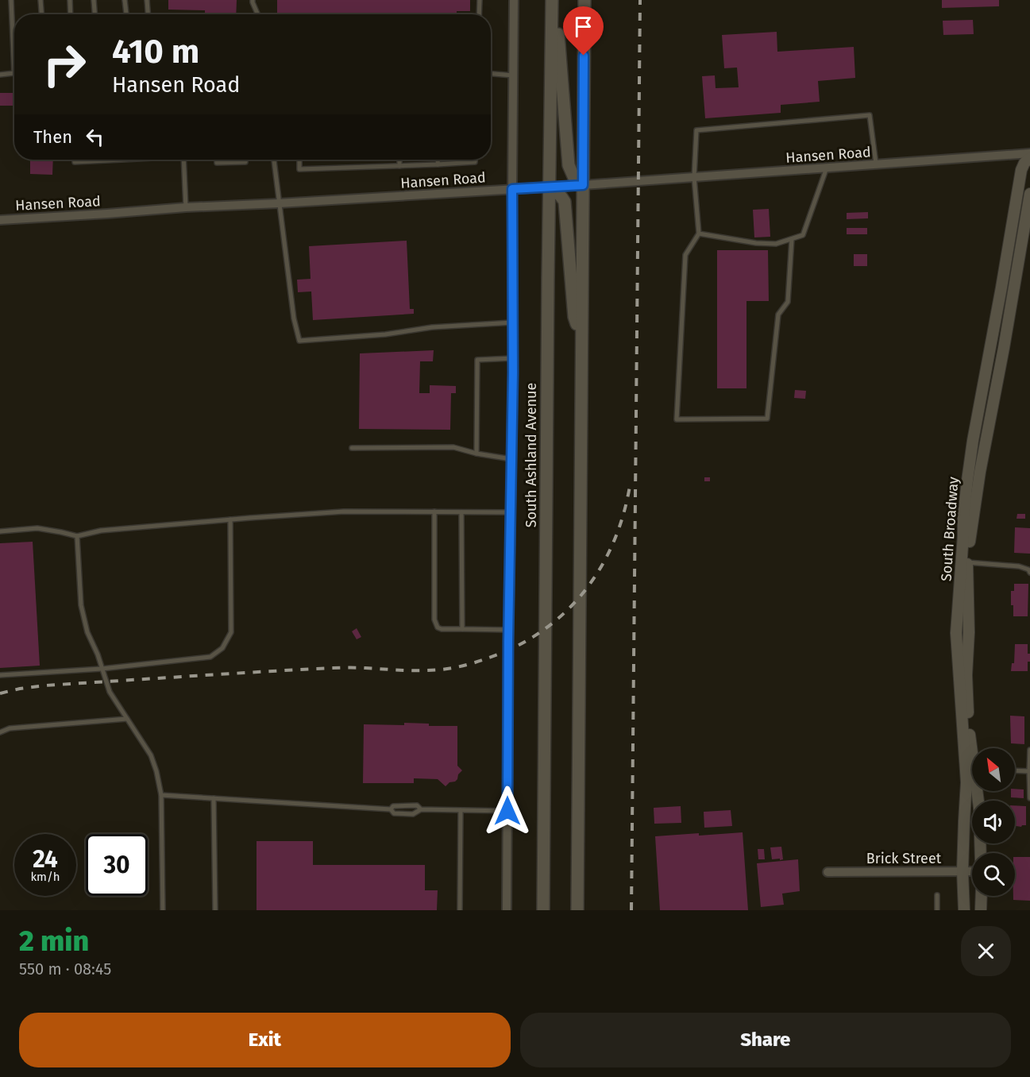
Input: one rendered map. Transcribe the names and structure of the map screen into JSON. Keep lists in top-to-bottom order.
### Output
{
  "streets": {
    "main road": ["South Ashland Avenue"],
    "street": ["Hansen Road", "South Broadway", "Brick Street"]
  },
  "crossings": [
    ["Hansen Road", "South Ashland Avenue"],
    ["South Broadway", "Brick Street"]
  ],
  "north": "top left",
  "page": {
    "turn": ["410 m", "Hansen Road"],
    "then": "Then",
    "speed": "24 km/h",
    "limit": "30",
    "heading": ["2 min", "550 m · 08:45"],
    "buttons": ["Exit", "Share"]
  }
}
